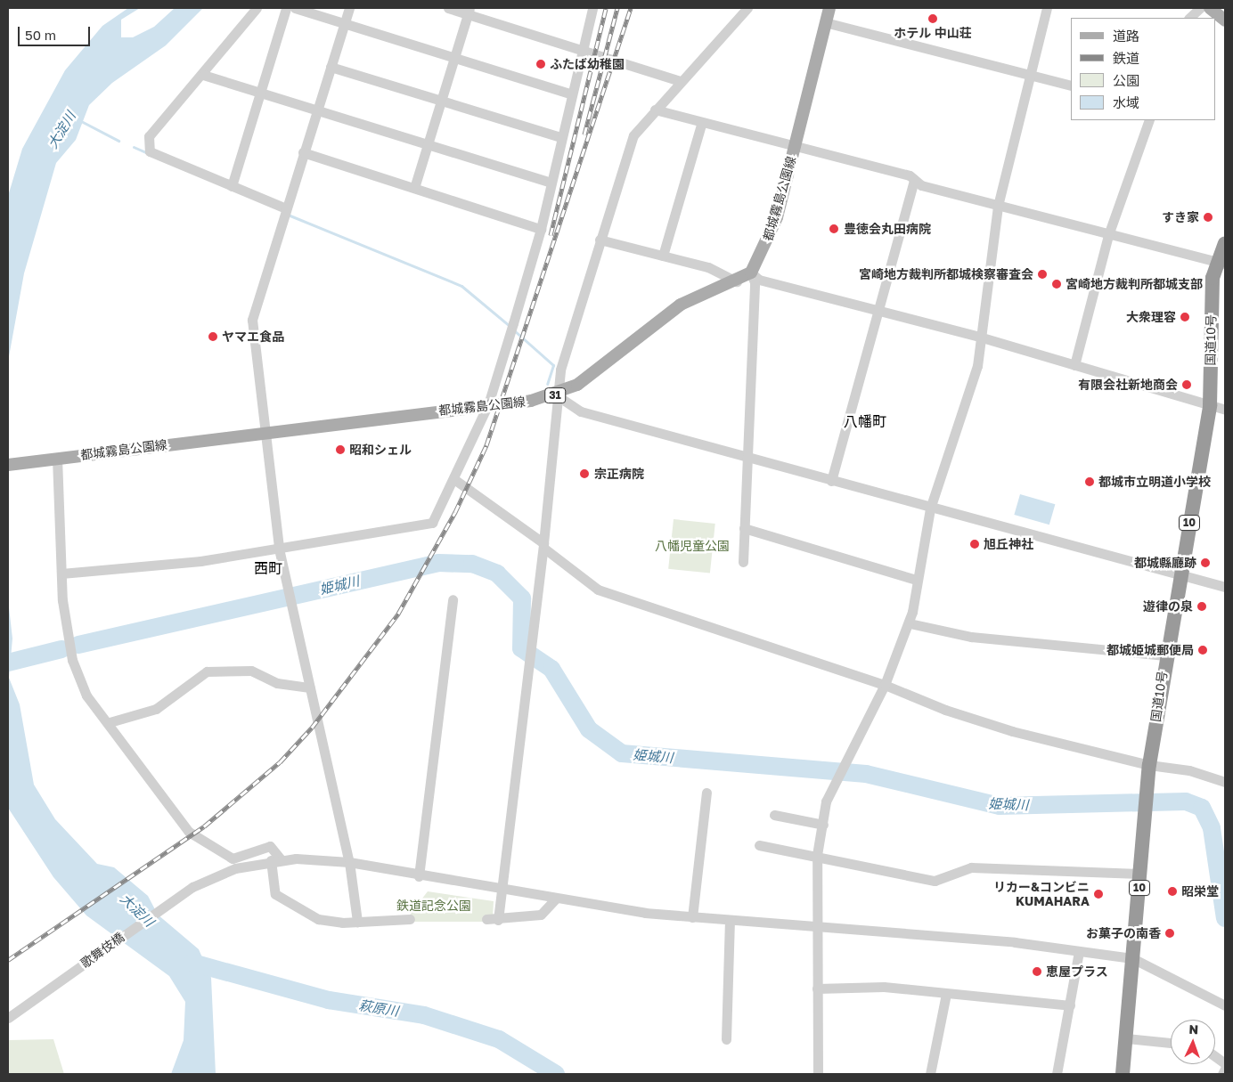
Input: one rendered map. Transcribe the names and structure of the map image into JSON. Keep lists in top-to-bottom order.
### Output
{
  "streets": {
    "highway": ["国道10号", "10"],
    "main road": ["都城霧島公園線", "31"],
    "street": ["歌舞伎橋"]
  },
  "crossings": [
    ["国道10号", "歌舞伎橋"]
  ],
  "districts": ["八幡町", "西町"],
  "water": ["大淀川", "姫城川", "萩原川"],
  "parks": ["八幡児童公園", "鉄道記念公園"],
  "places": [
    "ホテル 中山荘",
    "ふたば幼稚園",
    "すき家",
    "豊徳会丸田病院",
    "宮崎地方裁判所都城検察審査会",
    "宮崎地方裁判所都城支部",
    "大衆理容",
    "ヤマエ食品",
    "有限会社新地商会",
    "昭和シェル",
    "宗正病院",
    "都城市立明道小学校",
    "旭丘神社",
    "都城縣廳跡",
    "遊律の泉",
    "都城姫城郵便局",
    "昭栄堂",
    "リカー&コンビニ KUMAHARA",
    "お菓子の南香",
    "恵屋プラス"
  ],
  "legend": [
    "道路",
    "鉄道",
    "公園",
    "水域"
  ],
  "scale_bar": "50 m",
  "north": "top"
}
